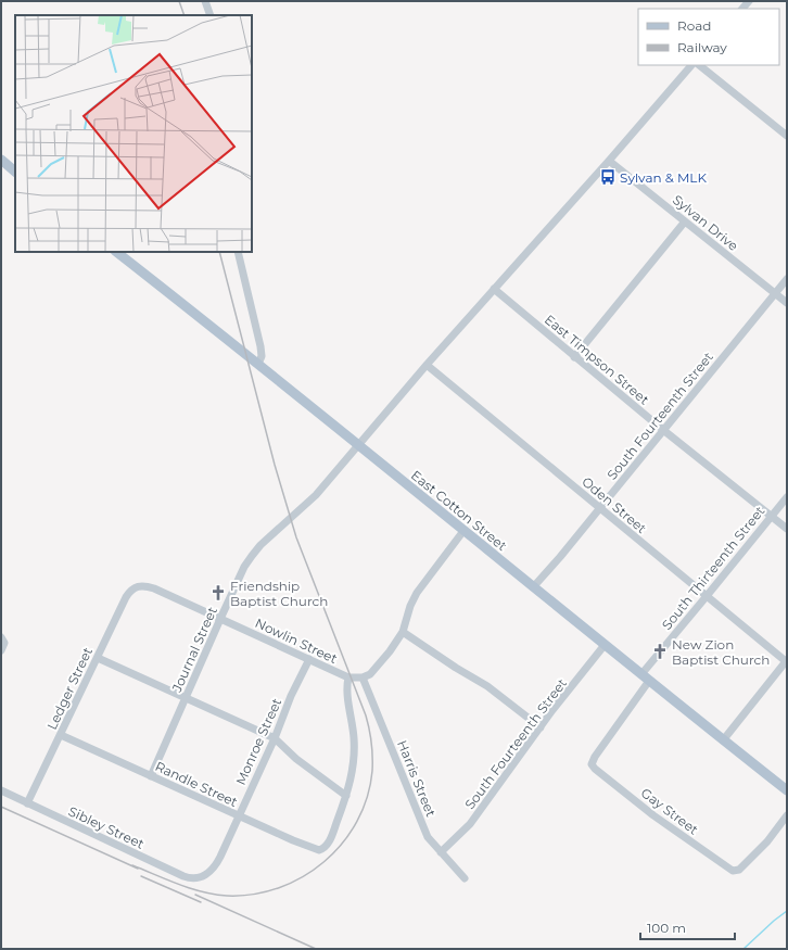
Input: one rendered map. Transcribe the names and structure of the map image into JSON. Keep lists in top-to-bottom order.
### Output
{
  "streets": {
    "main road": ["East Cotton Street"],
    "street": [
      "Sylvan Drive",
      "East Timpson Street",
      "South Fourteenth Street",
      "Oden Street",
      "South Thirteenth Street",
      "Nowlin Street",
      "Journal Street",
      "Ledger Street",
      "Monroe Street",
      "Harris Street",
      "Randle Street",
      "Gay Street",
      "Sibley Street"
    ]
  },
  "crossings": [
    ["Sylvan Drive", "South Fourteenth Street"],
    ["Sylvan Drive", "Journal Street"],
    ["East Timpson Street", "South Fourteenth Street"],
    ["East Timpson Street", "South Thirteenth Street"],
    ["East Timpson Street", "Journal Street"],
    ["South Fourteenth Street", "Oden Street"],
    ["South Fourteenth Street", "East Cotton Street"],
    ["South Fourteenth Street", "Harris Street"],
    ["Oden Street", "South Thirteenth Street"],
    ["Oden Street", "Journal Street"],
    ["East Cotton Street", "South Thirteenth Street"],
    ["East Cotton Street", "Journal Street"],
    ["East Cotton Street", "Gay Street"],
    ["Nowlin Street", "Journal Street"],
    ["Nowlin Street", "Ledger Street"],
    ["Nowlin Street", "Monroe Street"],
    ["Journal Street", "Randle Street"],
    ["Ledger Street", "Randle Street"],
    ["Ledger Street", "Sibley Street"],
    ["Monroe Street", "Randle Street"],
    ["Monroe Street", "Sibley Street"]
  ],
  "places": {
    "bus stop": ["Sylvan & MLK"],
    "church": ["Friendship Baptist Church", "New Zion Baptist Church"]
  },
  "legend": ["Road", "Railway"],
  "scale_bar": "100 m"
}
